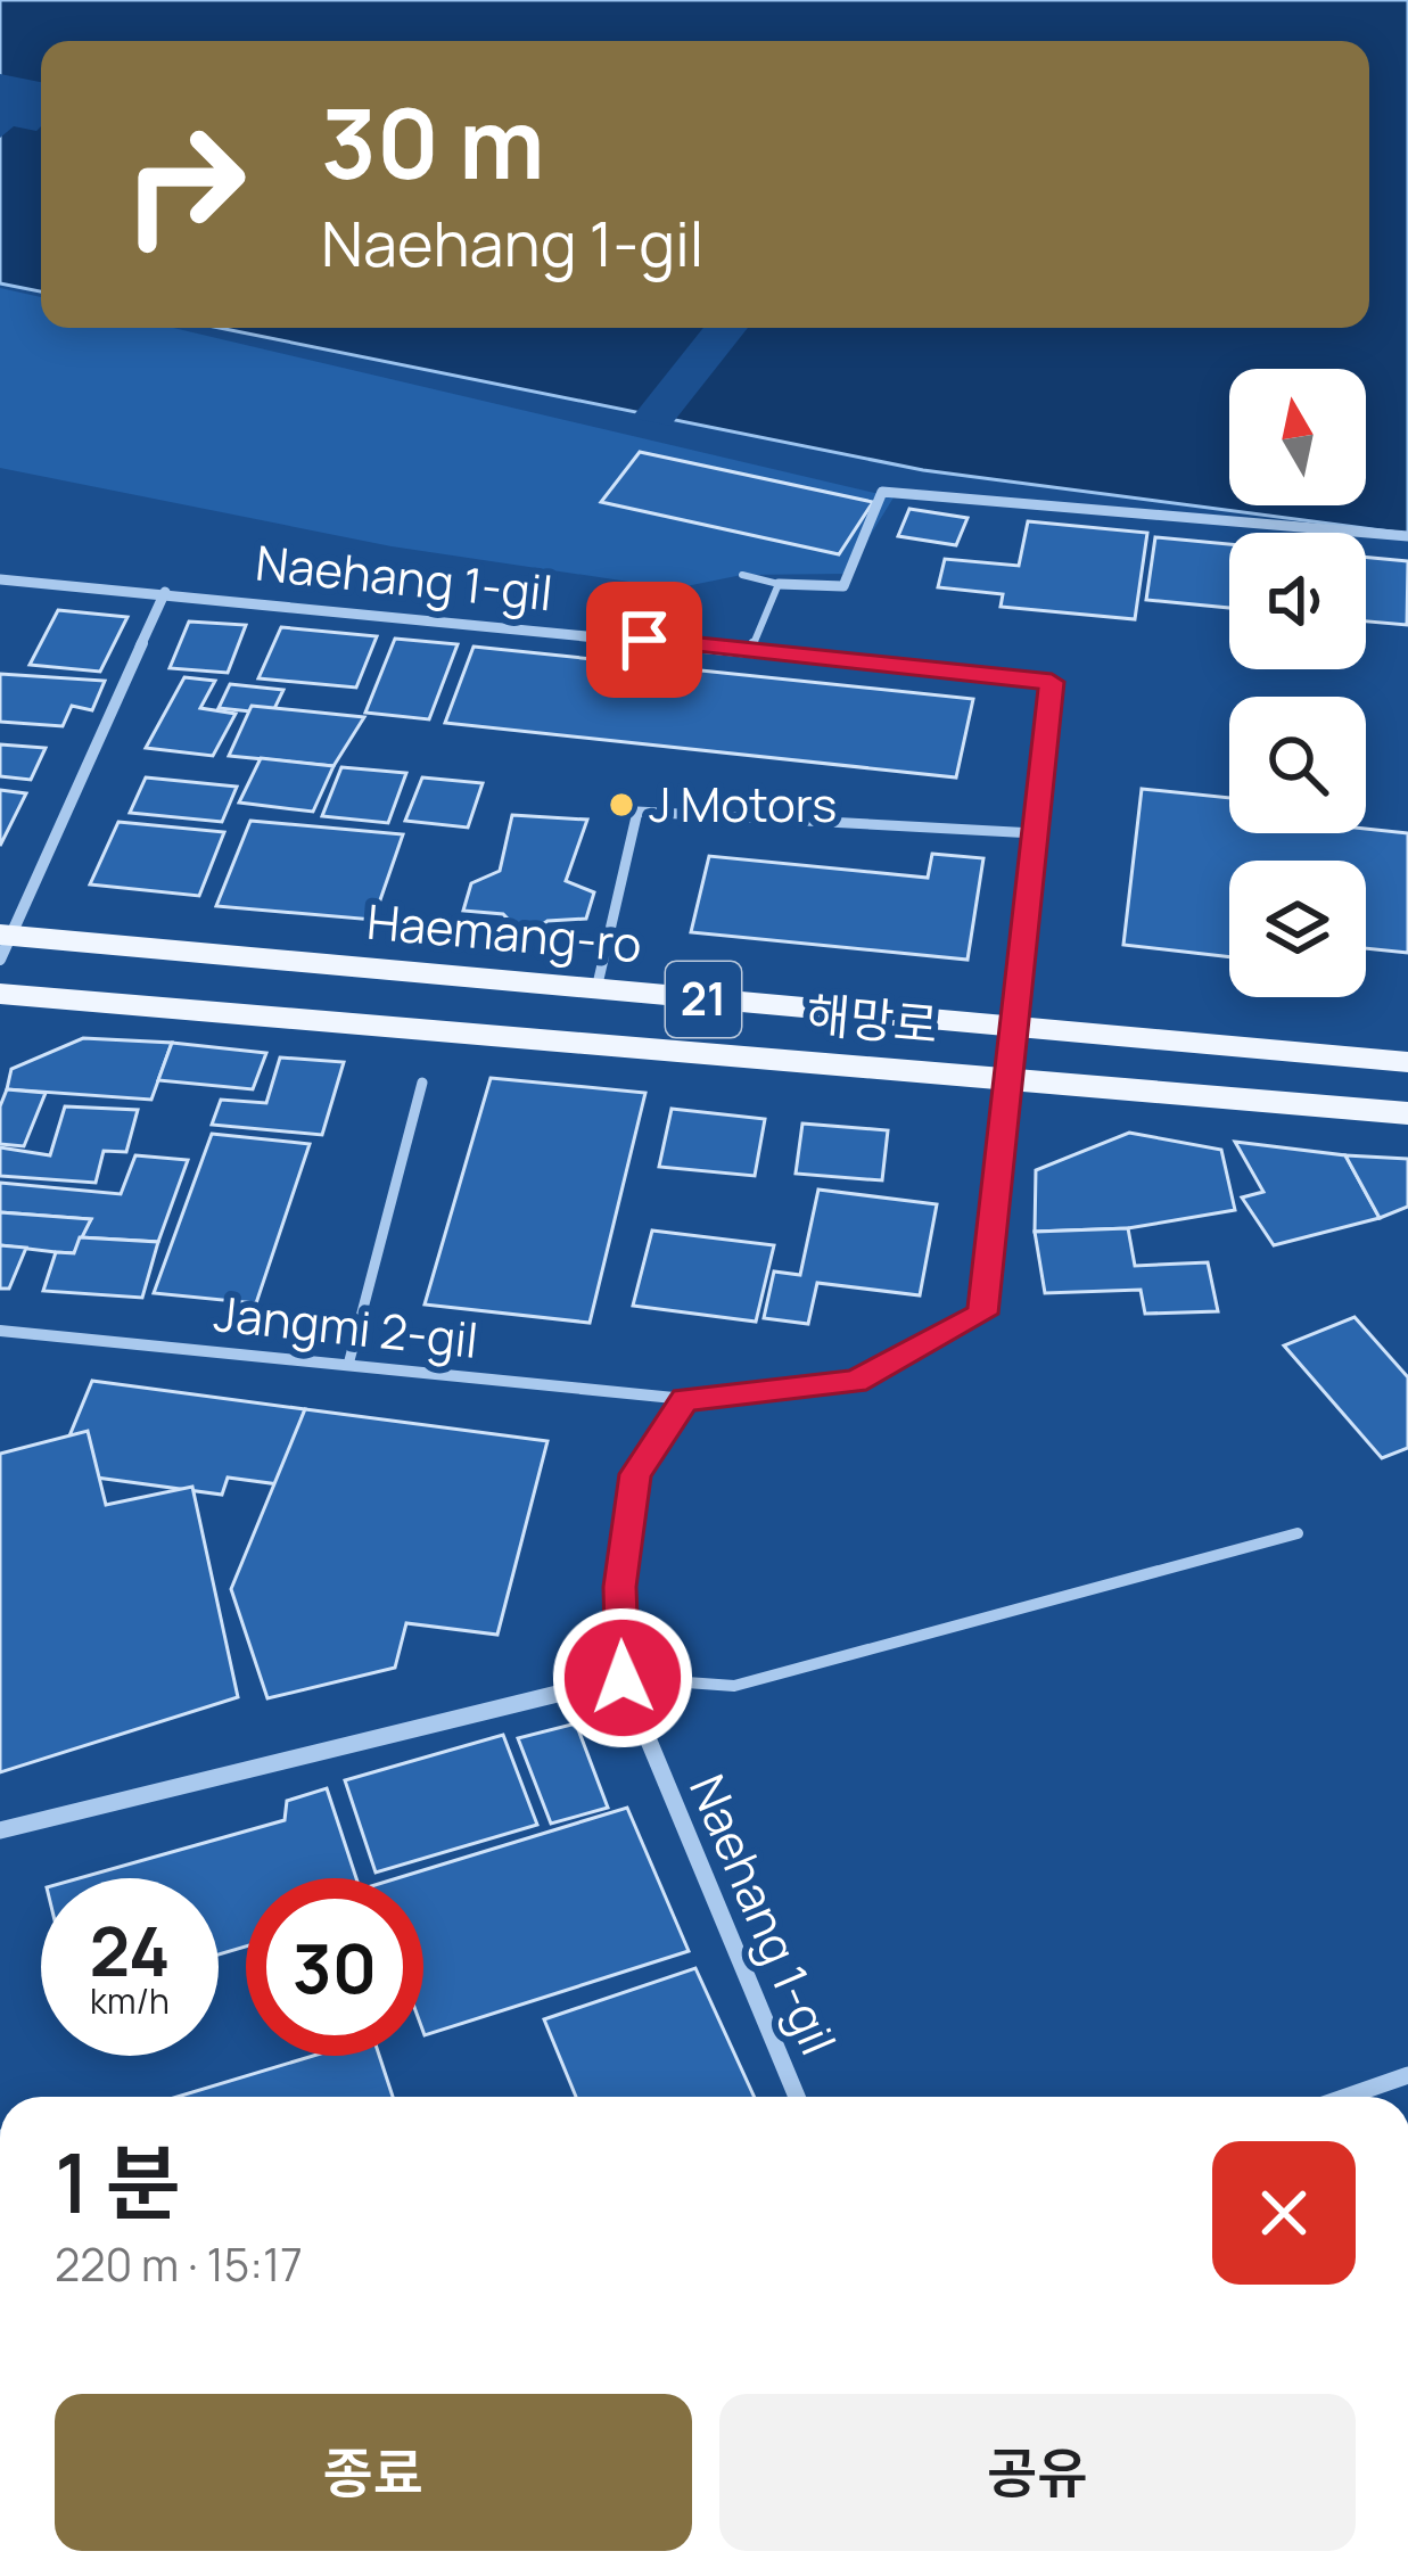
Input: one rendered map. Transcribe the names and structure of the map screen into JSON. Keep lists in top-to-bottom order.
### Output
{
  "streets": {
    "main road": ["Haemang-ro", "21", "해망로"],
    "street": ["Naehang 1-gil", "Jangmi 2-gil"]
  },
  "crossings": [
    ["Naehang 1-gil", "Haemang-ro"],
    ["Naehang 1-gil", "해망로"],
    ["Naehang 1-gil", "Jangmi 2-gil"]
  ],
  "places": ["J Motors"],
  "north": "top",
  "page": {
    "turn": ["30 m", "Naehang 1-gil"],
    "speed": "24 km/h",
    "limit": "30",
    "heading": ["1 분", "220 m · 15:17"],
    "buttons": ["종료", "공유"]
  }
}
